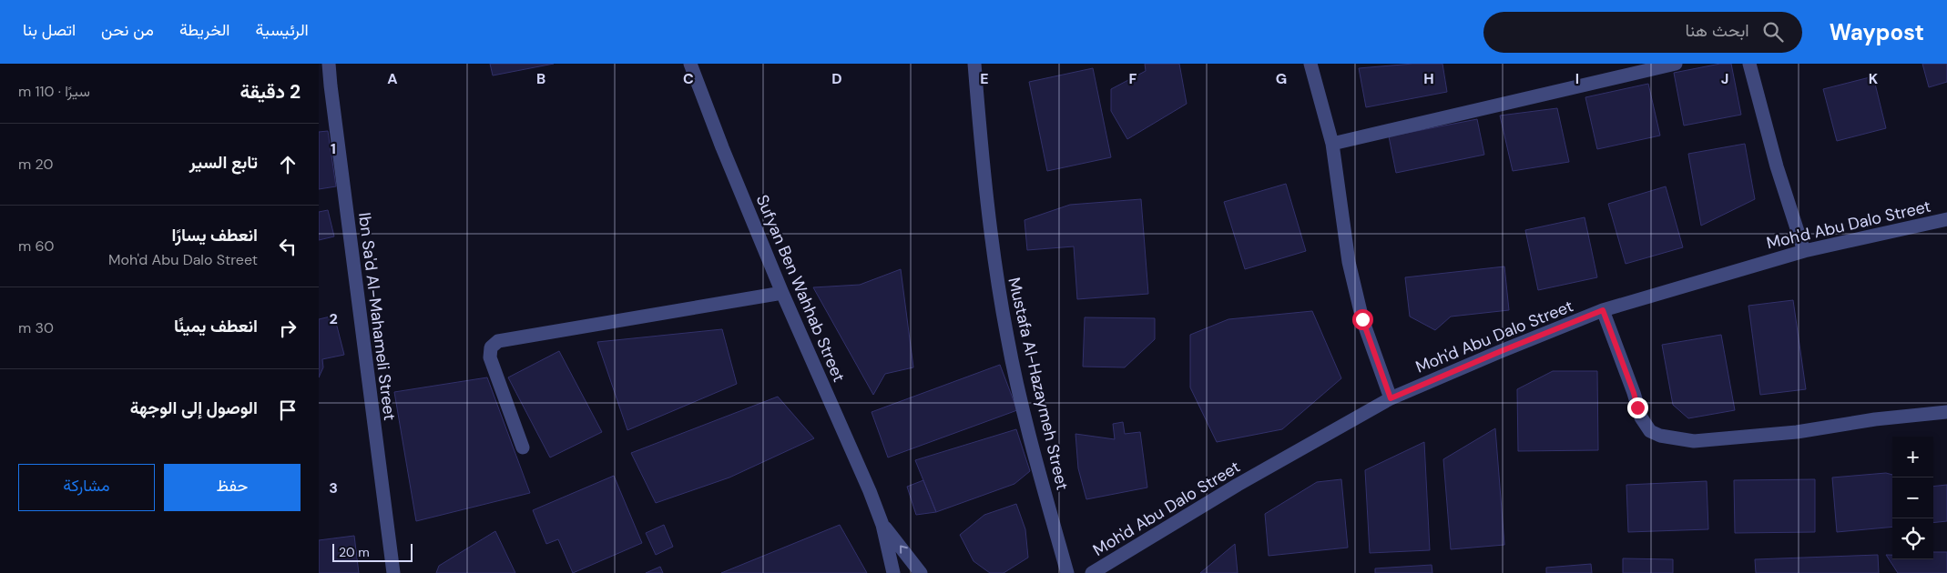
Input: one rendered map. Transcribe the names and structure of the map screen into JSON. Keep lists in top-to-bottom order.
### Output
{
  "streets": {
    "street": [
      "Moh'd Abu Dalo Street",
      "Sufyan Ben Wahhab Street",
      "Ibn Sa'd Al-Mahameli Street",
      "Mustafa Al-Hazaymeh Street"
    ]
  },
  "scale_bar": "20 m",
  "page": {
    "header": "Waypost",
    "search": "ابحث هنا",
    "nav": [
      "الرئيسية",
      "الخريطة",
      "من نحن",
      "اتصل بنا"
    ],
    "heading": ["2 دقيقة", "سيرًا · 110 m"],
    "list": [
      ["تابع السير", "20 m"],
      ["انعطف يسارًا", "Moh'd Abu Dalo Street", "60 m"],
      ["انعطف يمينًا", "30 m"],
      "الوصول إلى الوجهة"
    ],
    "map_buttons": ["+", "−"],
    "buttons": ["حفظ", "مشاركة"],
    "scale": "20 m"
  },
  "grid": {
    "columns": [
      "A",
      "B",
      "C",
      "D",
      "E",
      "F",
      "G",
      "H",
      "I",
      "J",
      "K"
    ],
    "rows": ["1", "2", "3"]
  }
}
